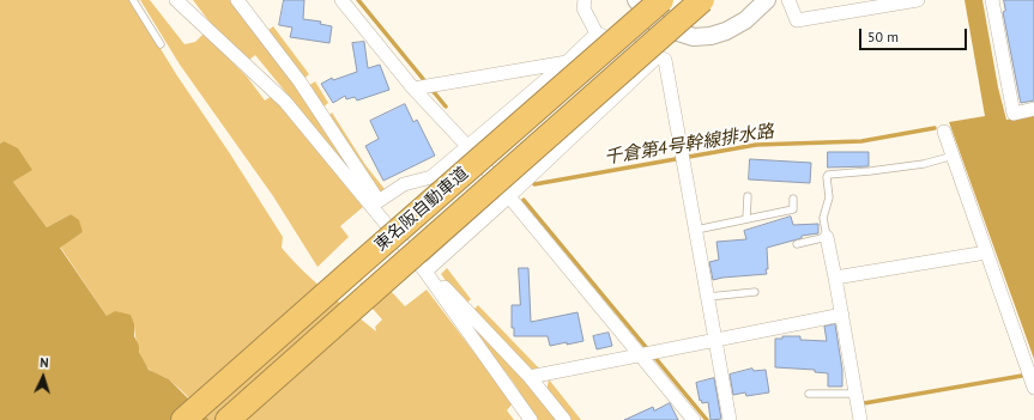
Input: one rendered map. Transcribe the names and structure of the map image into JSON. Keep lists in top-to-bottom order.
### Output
{
  "streets": {
    "highway": ["東名阪自動車道"]
  },
  "water": ["千倉第4号幹線排水路"],
  "scale_bar": "50 m",
  "north": "top"
}
